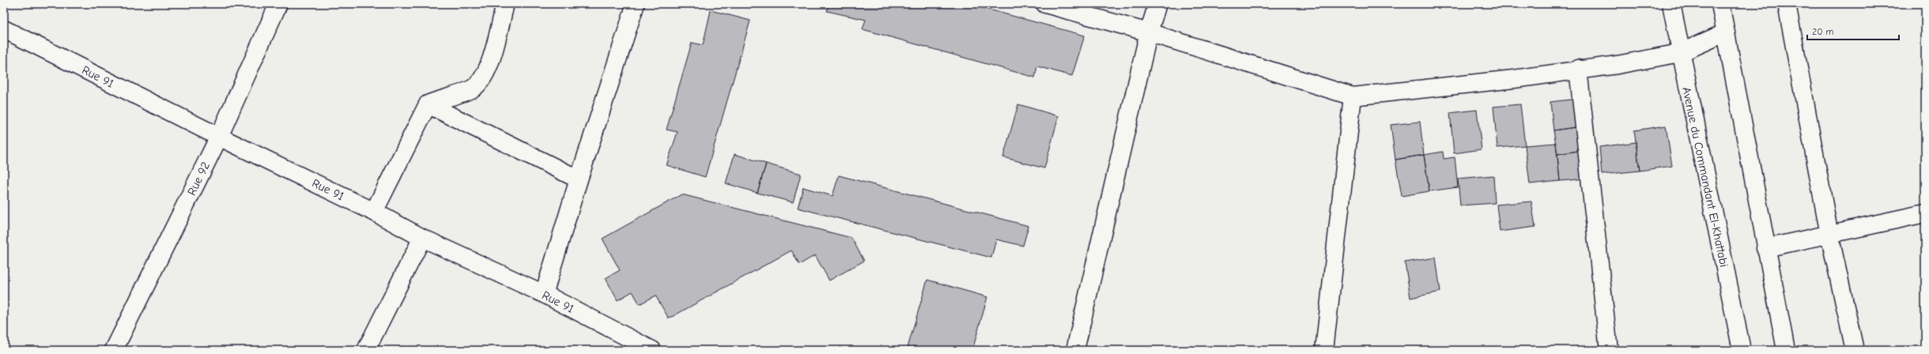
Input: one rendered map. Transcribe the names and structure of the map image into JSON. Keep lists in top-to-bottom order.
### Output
{
  "streets": {
    "street": ["Rue 91", "Avenue du Commandant El-Khattabi", "Rue 92"]
  },
  "crossings": [
    ["Rue 91", "Rue 92"]
  ],
  "scale_bar": "20 m"
}
